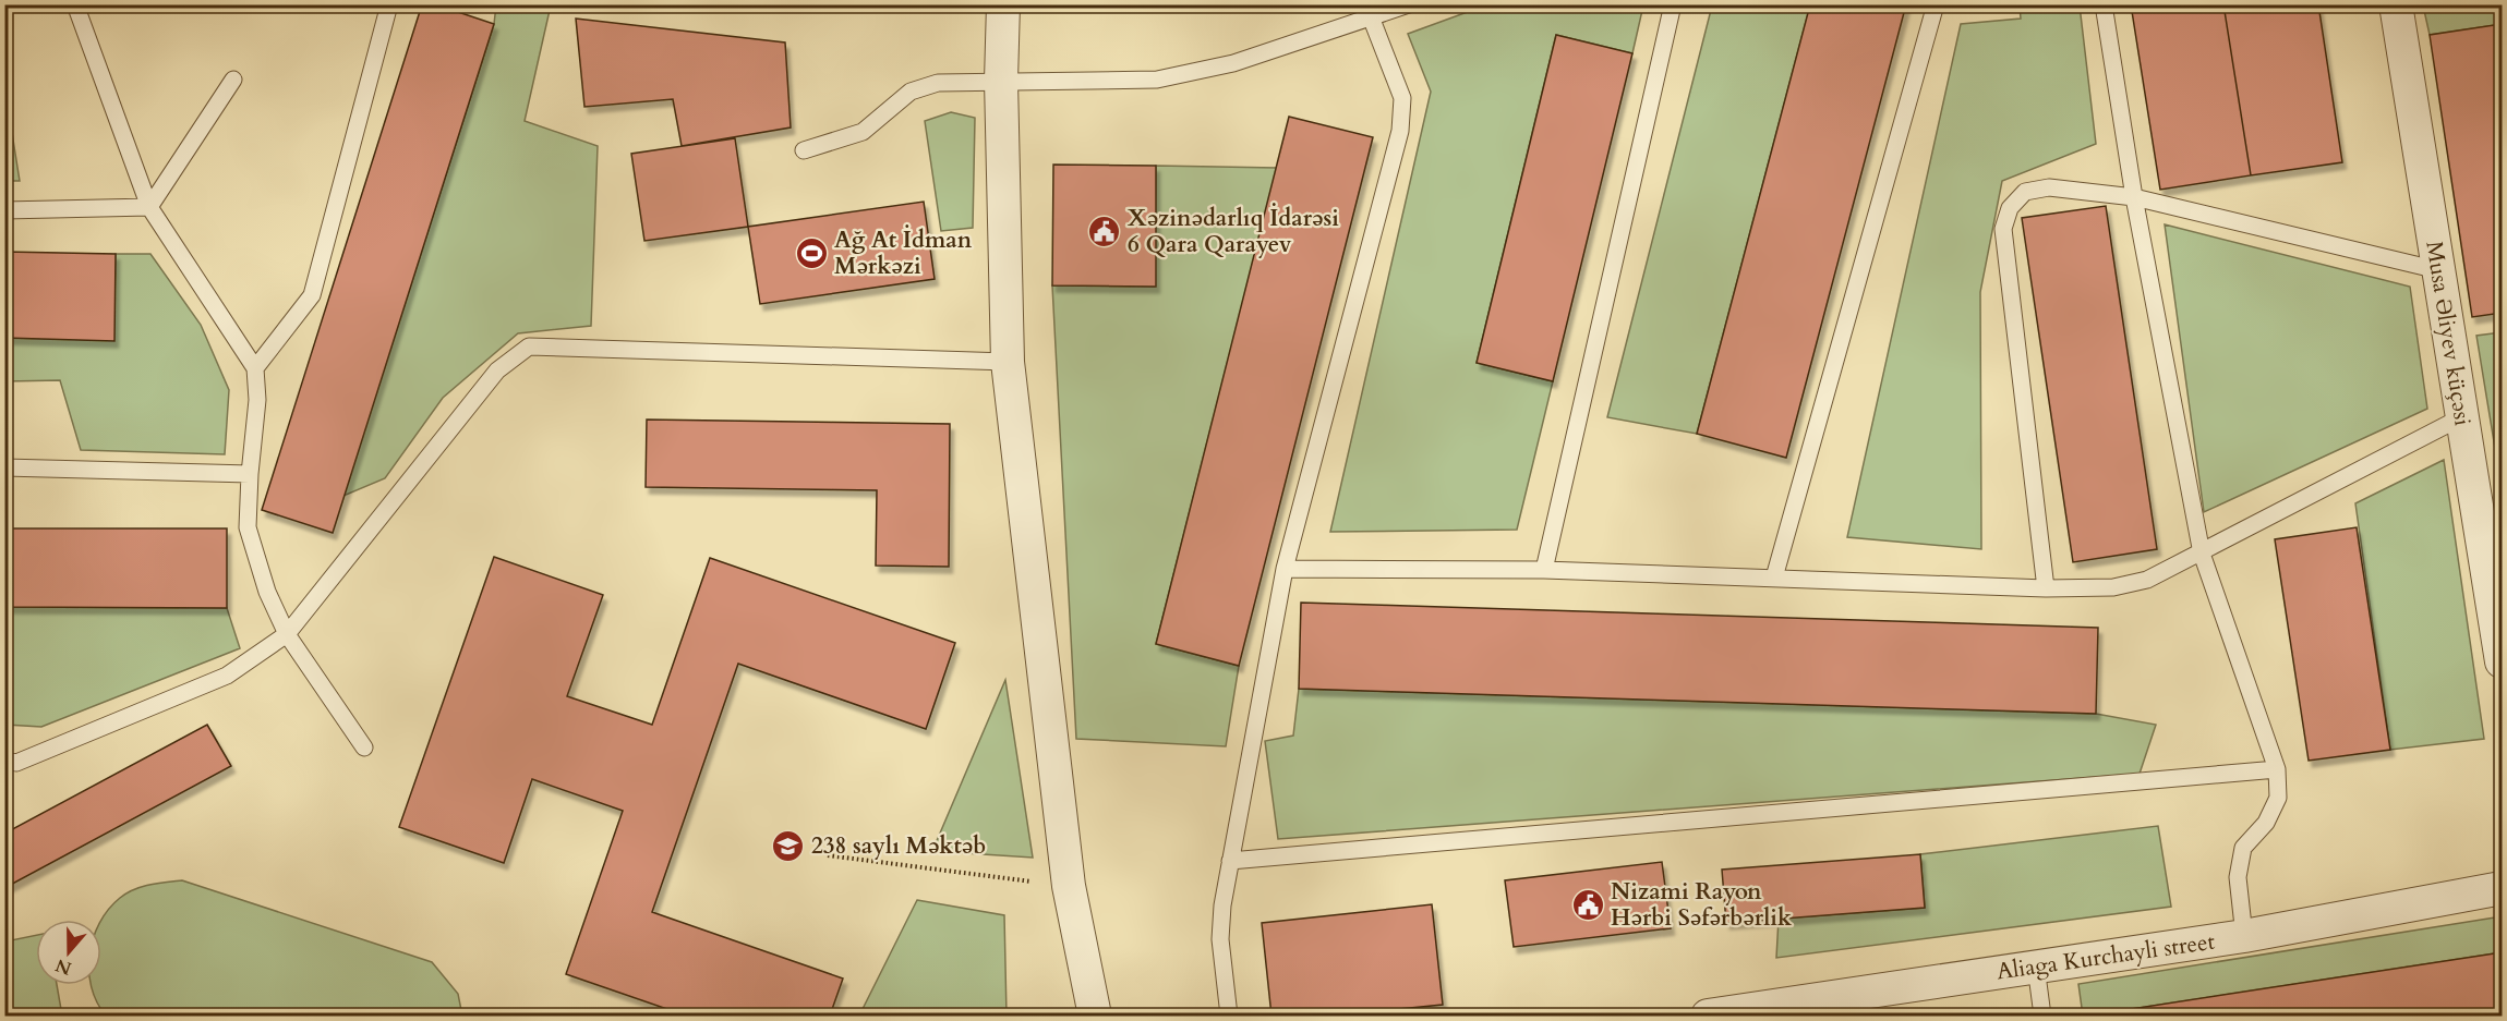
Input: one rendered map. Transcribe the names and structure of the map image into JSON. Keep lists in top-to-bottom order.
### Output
{
  "streets": {
    "street": ["Musa Əliyev küçəsi", "Aliaga Kurchayli street"]
  },
  "places": {
    "public building": ["Xəzinədarlıq İdarəsi 6 Qara Qarayev", "Nizami Rayon Hərbi Səfərbərlik"],
    "sports": ["Ağ At İdman Mərkəzi"],
    "school or university": ["238 saylı Məktəb"]
  },
  "north": "bottom"
}
